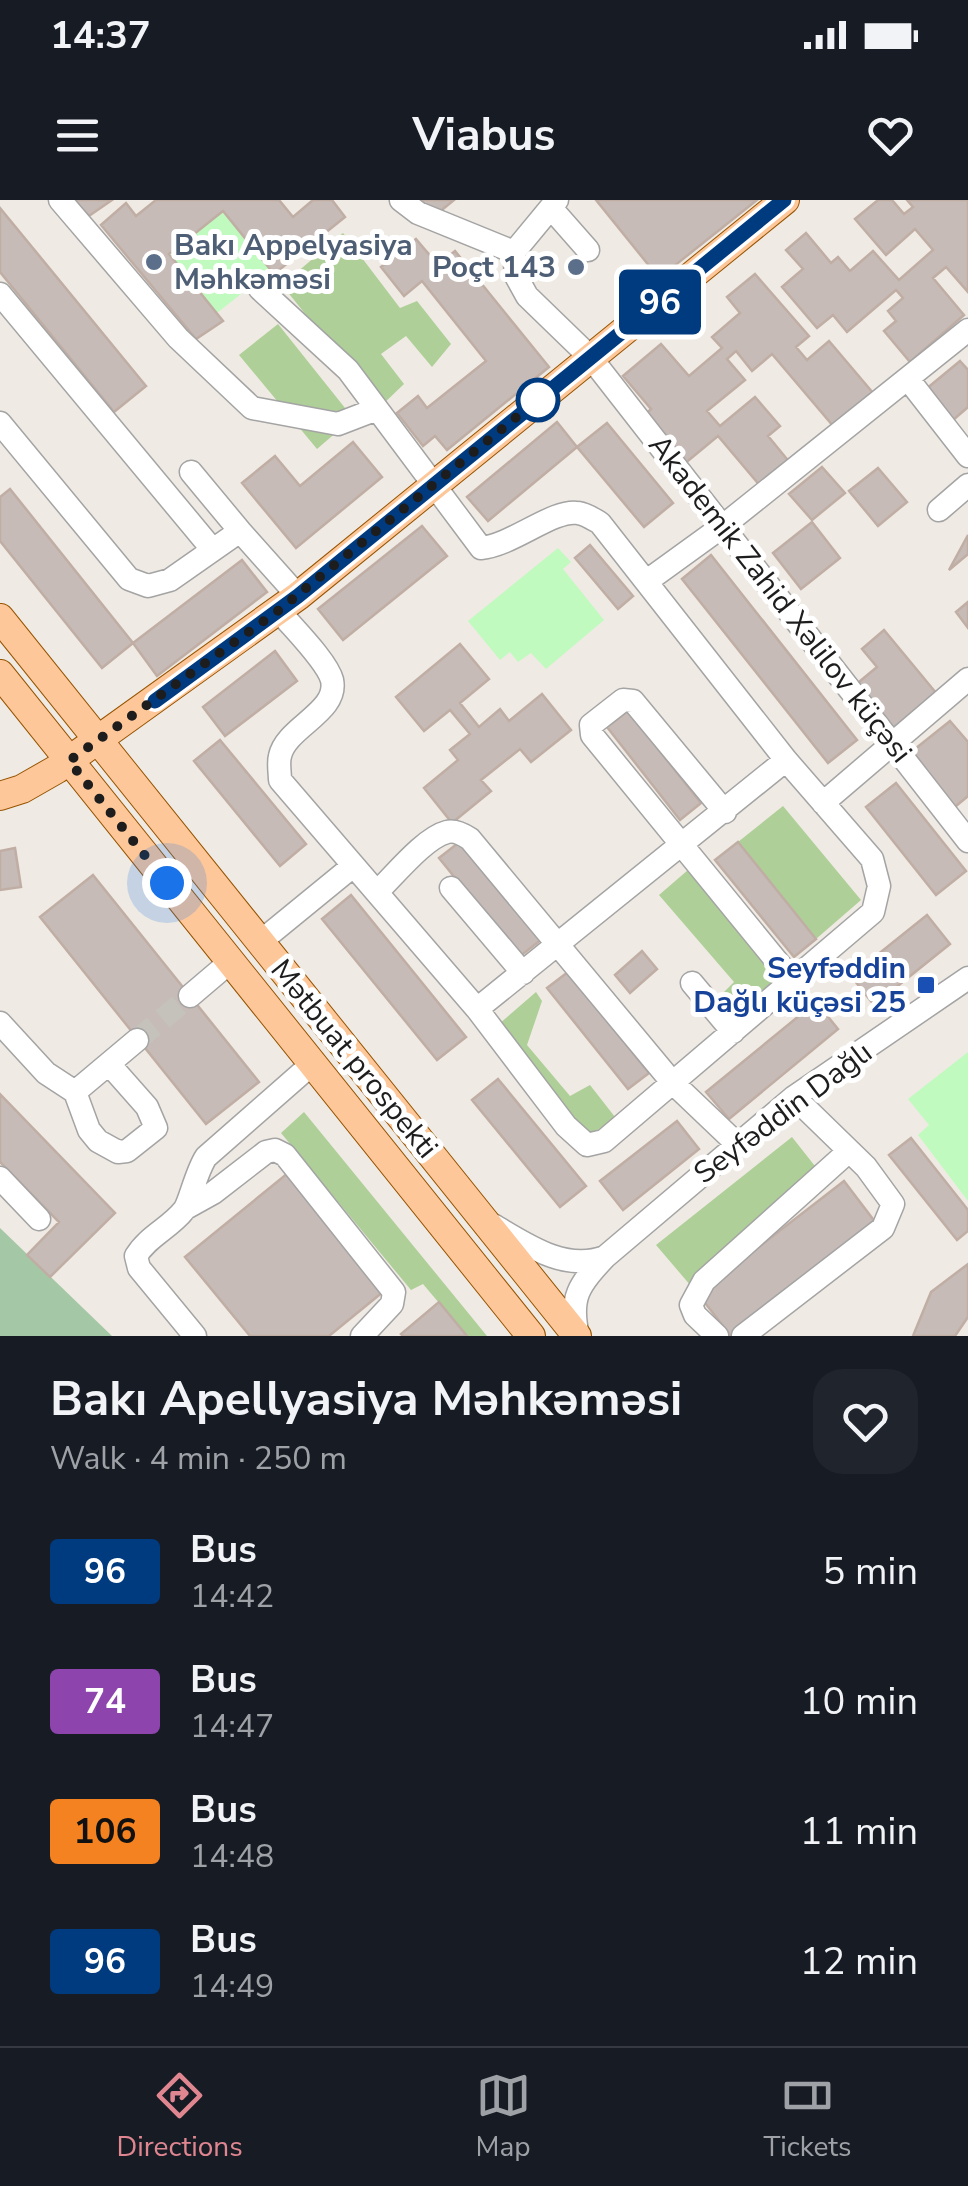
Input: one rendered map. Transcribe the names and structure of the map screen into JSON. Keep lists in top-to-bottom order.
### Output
{
  "streets": {
    "main road": ["Mətbuat prospekti"],
    "street": ["Akademik Zahid Xəlilov küçəsi", "Seyfəddin Dağlı"]
  },
  "crossings": [
    ["Mətbuat prospekti", "Seyfəddin Dağlı"]
  ],
  "places": {
    "other": ["Bakı Appelyasiya Məhkəməsi", "Poçt 143"],
    "transit": ["Seyfəddin Dağlı küçəsi 25"]
  },
  "lines": ["bus line 96"],
  "page": {
    "status": "14:37",
    "header": "Viabus",
    "on_map": "96",
    "heading": ["Bakı Apellyasiya Məhkəməsi", "Walk · 4 min · 250 m"],
    "list": [
      {
        "mark": "96",
        "name": "Bus",
        "note": "14:42",
        "value": "5 min"
      },
      {
        "mark": "74",
        "name": "Bus",
        "note": "14:47",
        "value": "10 min"
      },
      {
        "mark": "106",
        "name": "Bus",
        "note": "14:48",
        "value": "11 min"
      },
      {
        "mark": "96",
        "name": "Bus",
        "note": "14:49",
        "value": "12 min"
      }
    ],
    "tabs": ["Directions", "Map", "Tickets"]
  }
}
